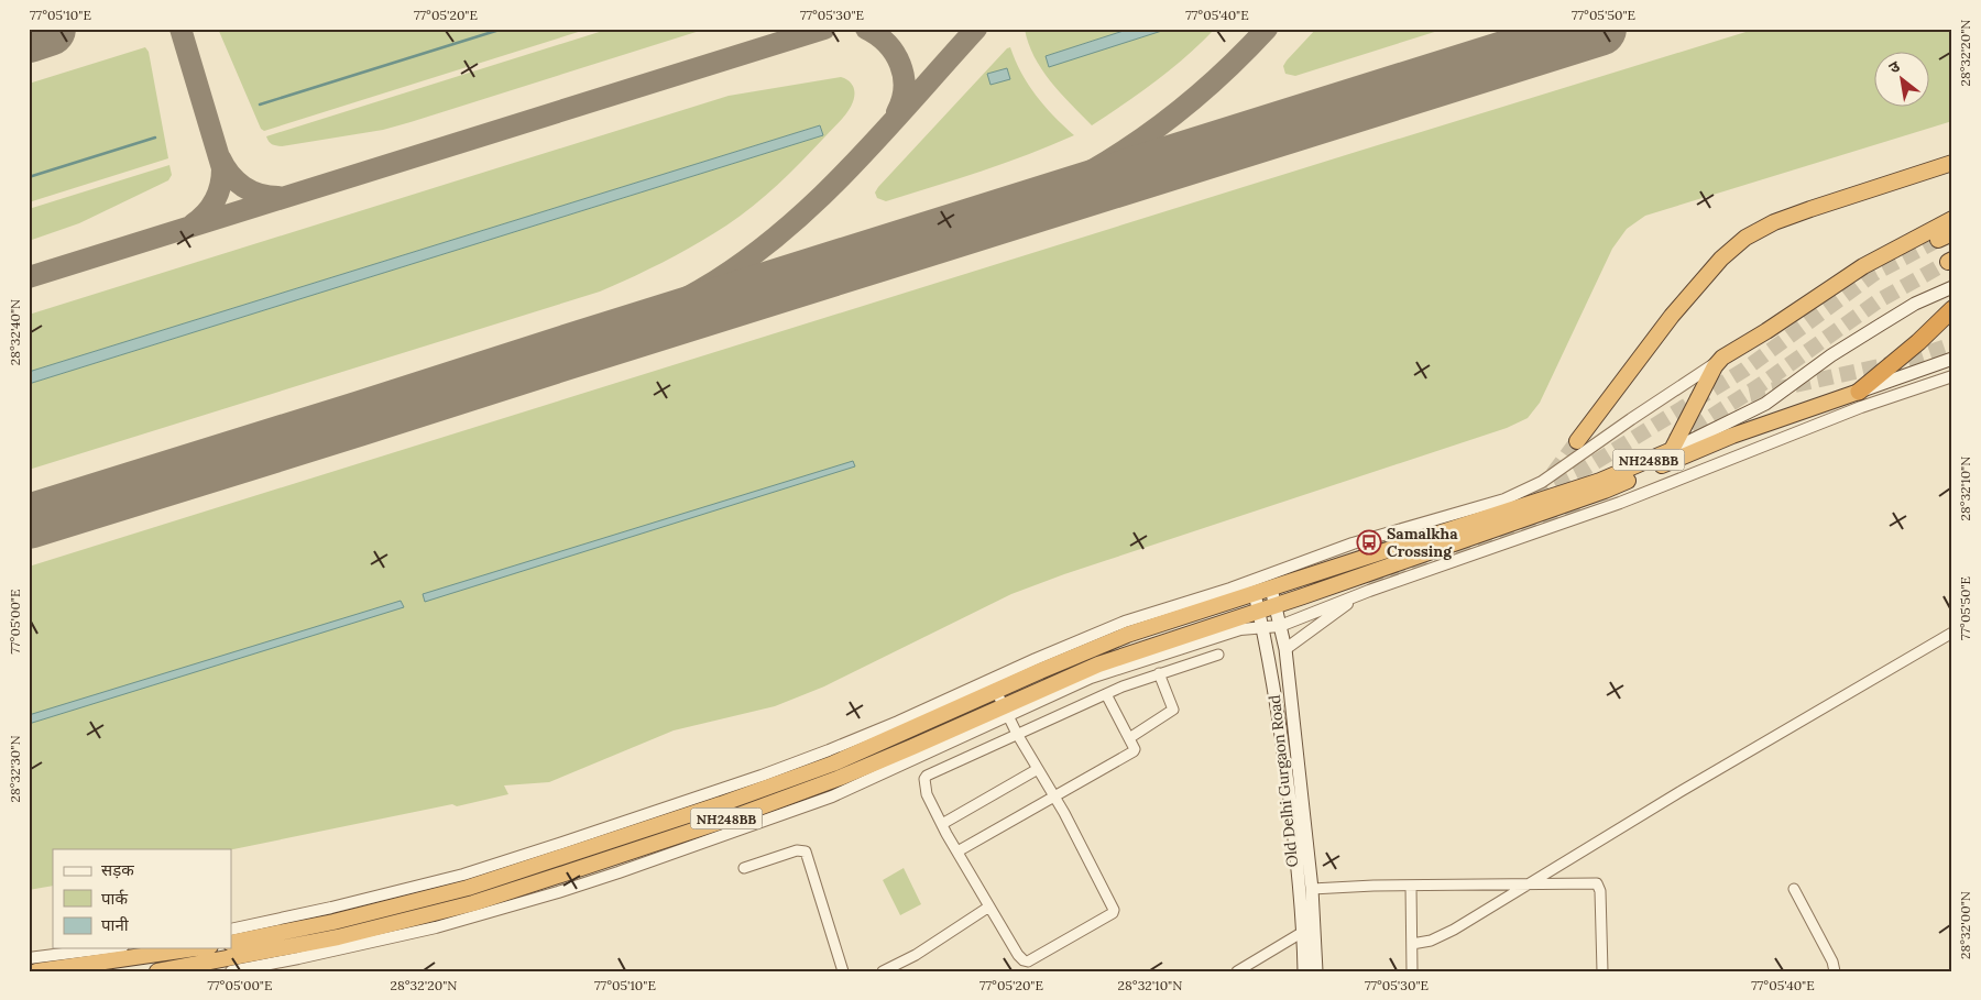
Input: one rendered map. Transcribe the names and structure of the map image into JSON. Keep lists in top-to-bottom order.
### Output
{
  "streets": {
    "highway": ["NH248BB"],
    "main road": ["Old Delhi Gurgaon Road"]
  },
  "crossings": [
    ["NH248BB", "Old Delhi Gurgaon Road"]
  ],
  "places": {
    "bus stop": ["Samalkha Crossing"]
  },
  "legend": ["सड़क", "पार्क", "पानी"],
  "north": "top left",
  "coordinates": [
    "77°05'10\"E",
    "77°05'20\"E",
    "77°05'30\"E",
    "77°05'40\"E",
    "77°05'50\"E",
    "28°32'20\"N",
    "28°32'40\"N",
    "28°32'10\"N",
    "77°05'00\"E",
    "28°32'30\"N",
    "28°32'00\"N"
  ]
}
